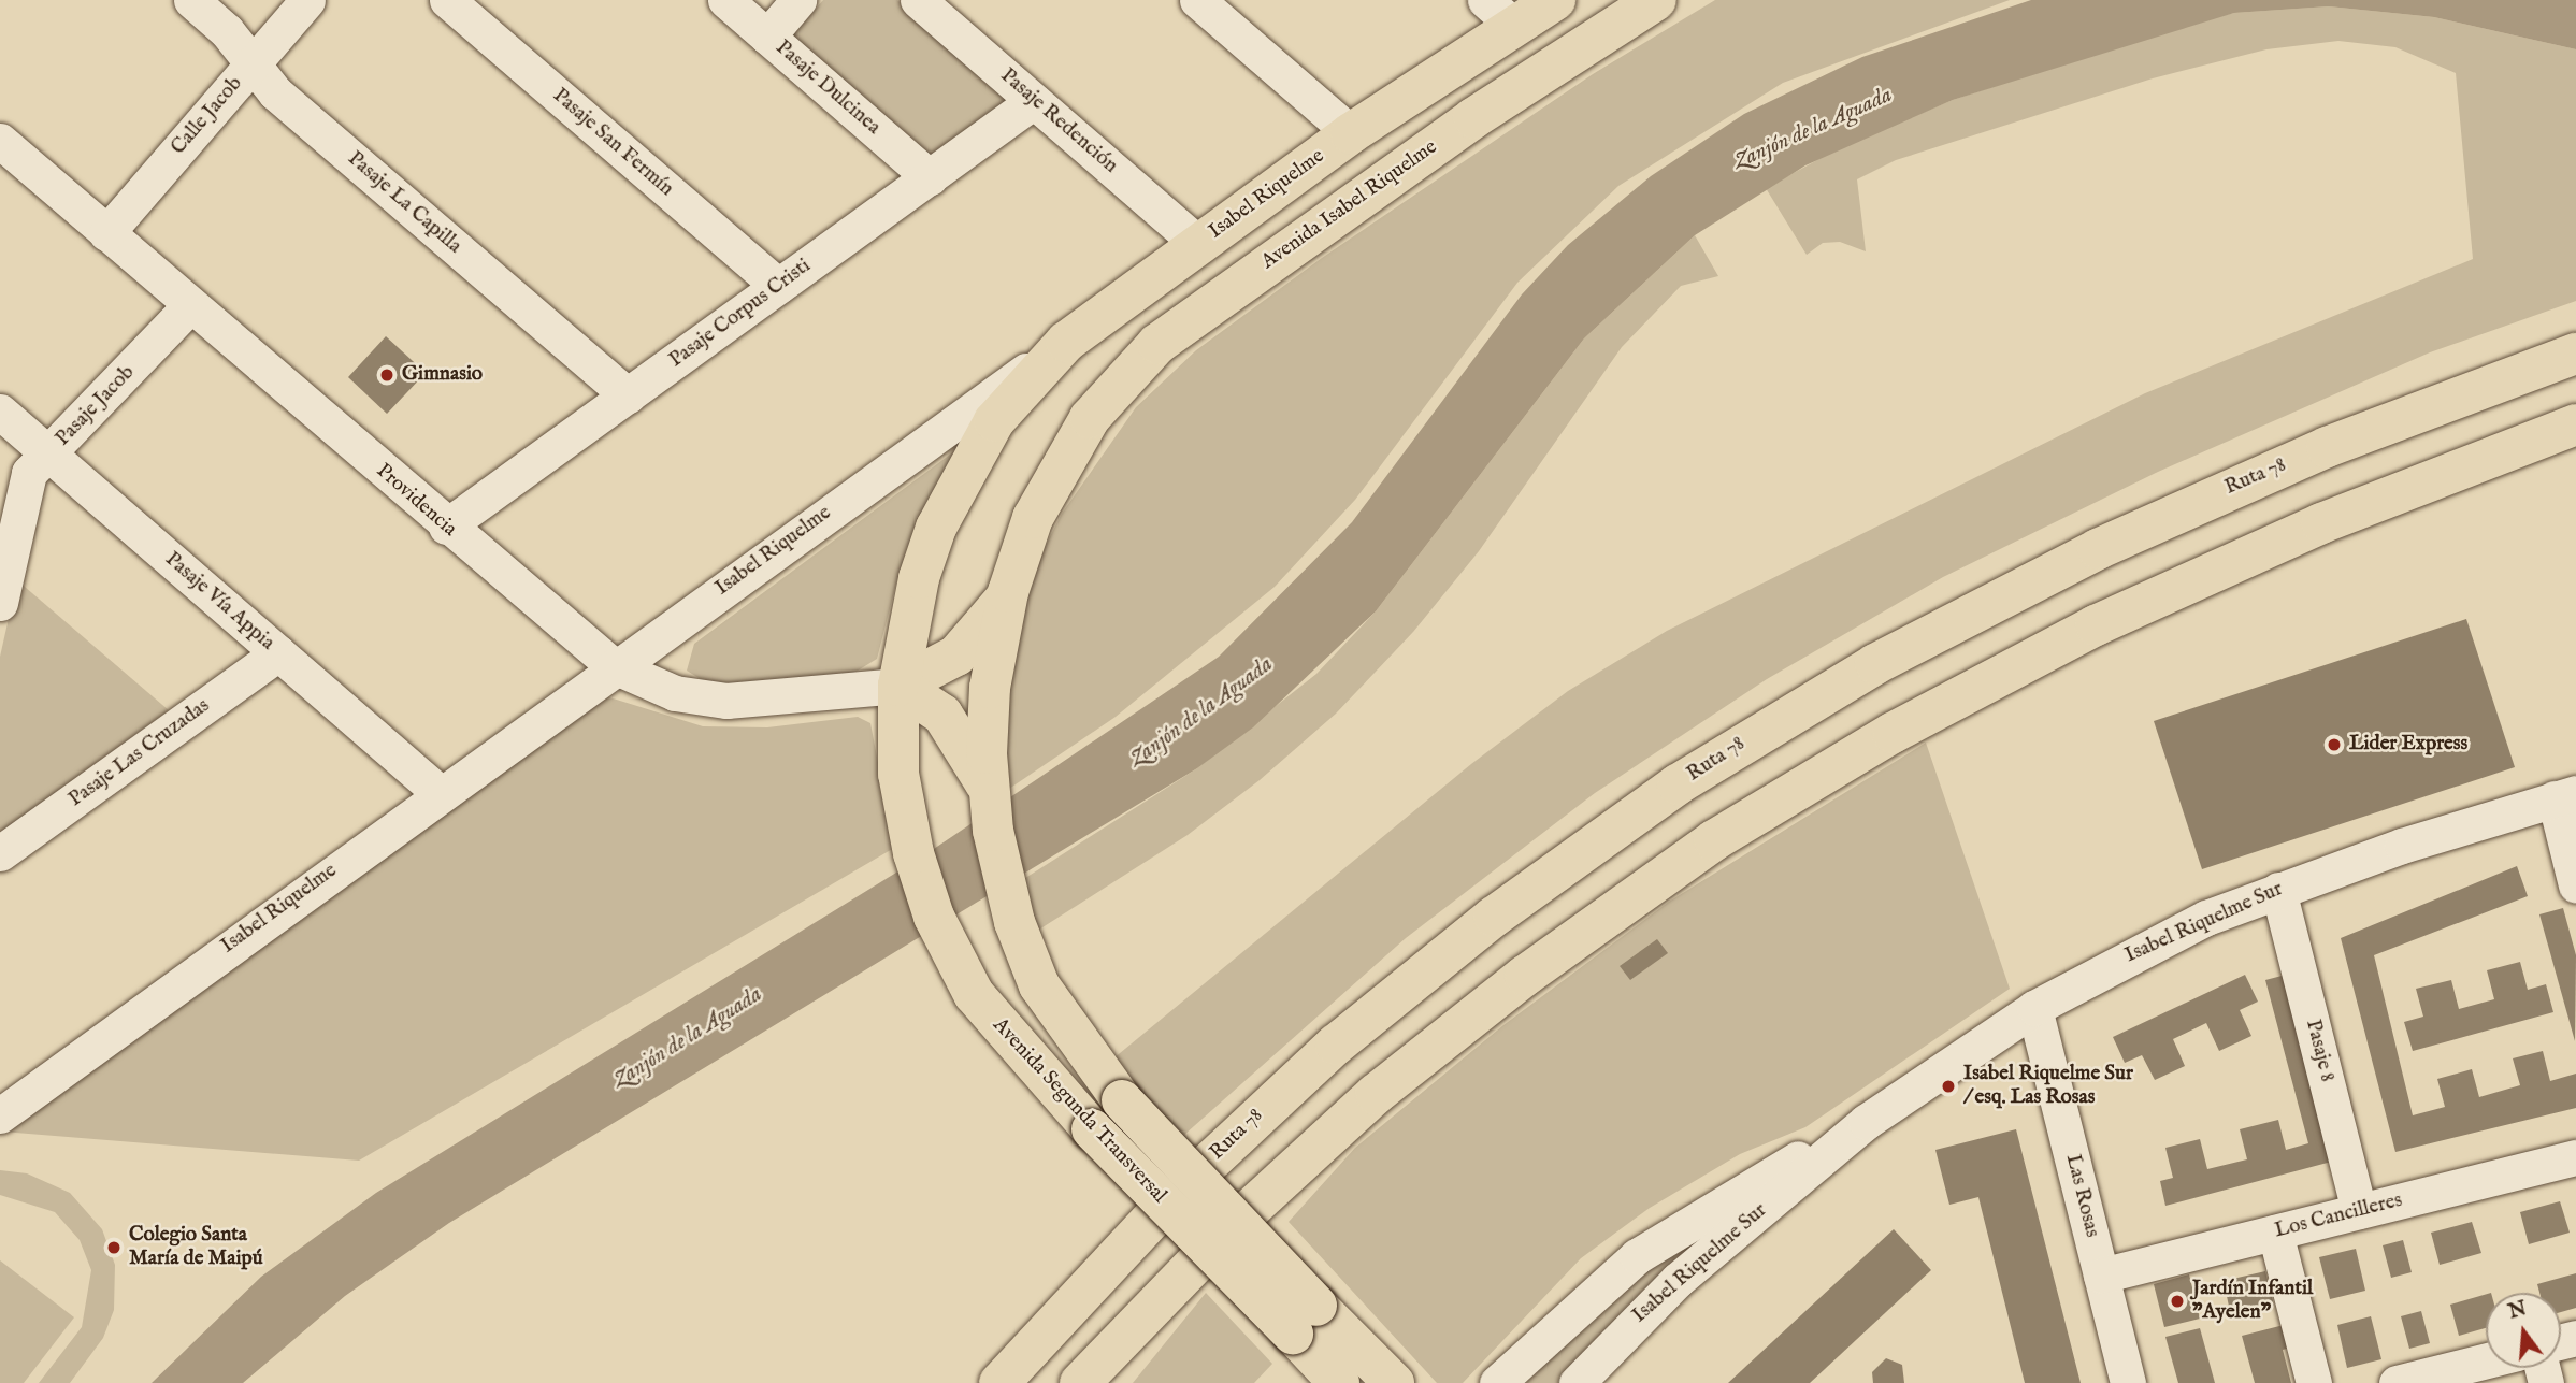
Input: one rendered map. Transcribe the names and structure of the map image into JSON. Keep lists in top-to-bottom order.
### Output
{
  "streets": {
    "main road": [
      "Isabel Riquelme",
      "Avenida Isabel Riquelme",
      "Ruta 78",
      "Avenida Segunda Transversal"
    ],
    "street": [
      "Pasaje Dulcinea",
      "Calle Jacob",
      "Pasaje Redención",
      "Pasaje San Fermín",
      "Pasaje La Capilla",
      "Pasaje Corpus Cristi",
      "Pasaje Jacob",
      "Providencia",
      "Pasaje Vía Appia",
      "Pasaje Las Cruzadas",
      "Isabel Riquelme Sur",
      "Pasaje 8",
      "Las Rosas",
      "Los Cancilleres"
    ]
  },
  "crossings": [
    ["Pasaje Dulcinea", "Pasaje Corpus Cristi"],
    ["Calle Jacob", "Pasaje La Capilla"],
    ["Calle Jacob", "Providencia"],
    ["Pasaje Redención", "Isabel Riquelme"],
    ["Pasaje Redención", "Pasaje Corpus Cristi"],
    ["Pasaje San Fermín", "Pasaje Corpus Cristi"],
    ["Isabel Riquelme", "Providencia"],
    ["Isabel Riquelme", "Pasaje Vía Appia"],
    ["Isabel Riquelme", "Avenida Segunda Transversal"],
    ["Pasaje La Capilla", "Pasaje Corpus Cristi"],
    ["Avenida Isabel Riquelme", "Avenida Segunda Transversal"],
    ["Pasaje Corpus Cristi", "Providencia"],
    ["Pasaje Jacob", "Providencia"],
    ["Pasaje Jacob", "Pasaje Vía Appia"],
    ["Providencia", "Avenida Segunda Transversal"],
    ["Pasaje Vía Appia", "Pasaje Las Cruzadas"],
    ["Isabel Riquelme Sur", "Pasaje 8"],
    ["Isabel Riquelme Sur", "Las Rosas"],
    ["Pasaje 8", "Los Cancilleres"],
    ["Las Rosas", "Los Cancilleres"]
  ],
  "water": ["Zanjón de la Aguada"],
  "places": [
    "Gimnasio",
    "Lider Express",
    "Isabel Riquelme Sur / esq. Las Rosas",
    "Colegio Santa María de Maipú",
    "Jardín Infantil \"Ayelen\""
  ],
  "north": "top"
}
